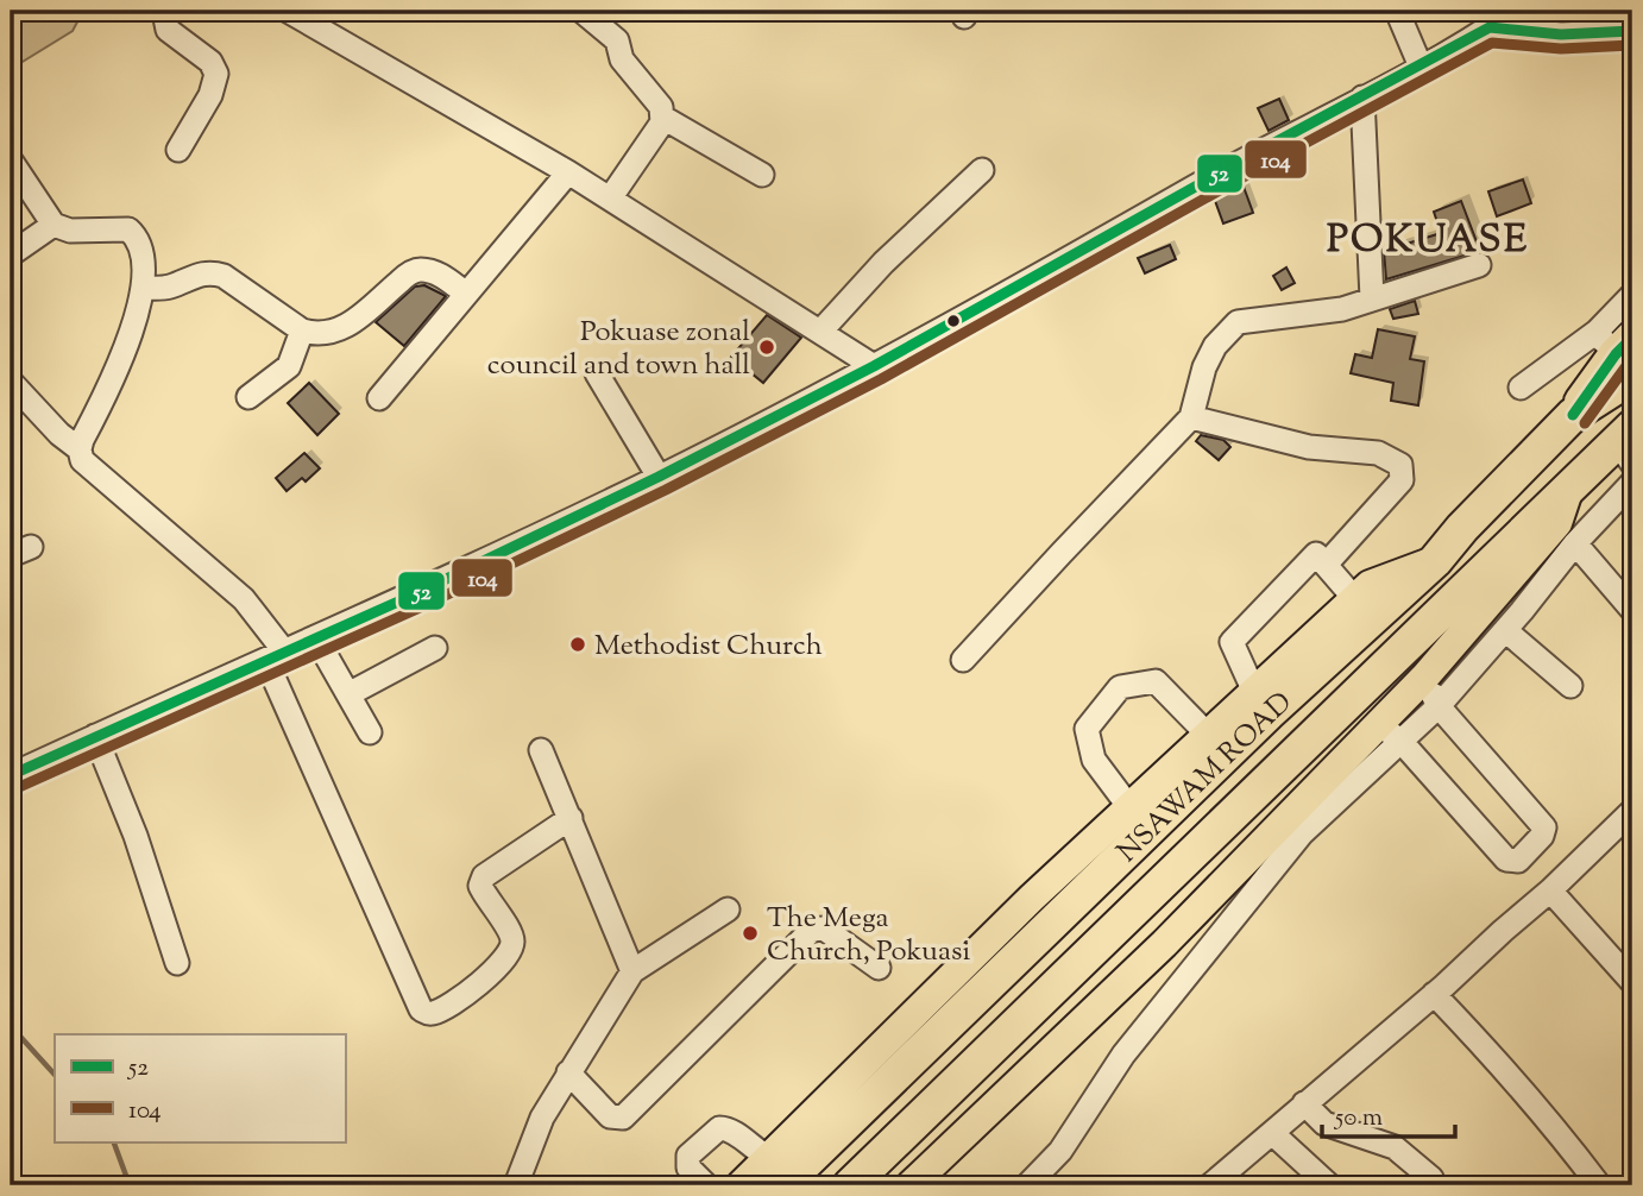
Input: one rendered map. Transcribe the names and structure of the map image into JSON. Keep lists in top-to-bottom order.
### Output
{
  "streets": {
    "highway": ["NSAWAM ROAD"]
  },
  "districts": ["POKUASE"],
  "places": ["Pokuase zonal council and town hall", "Methodist Church", "The Mega Church, Pokuasi"],
  "lines": ["transit line 52", "transit line 104"],
  "legend": ["52", "104"],
  "scale_bar": "50 m"
}
